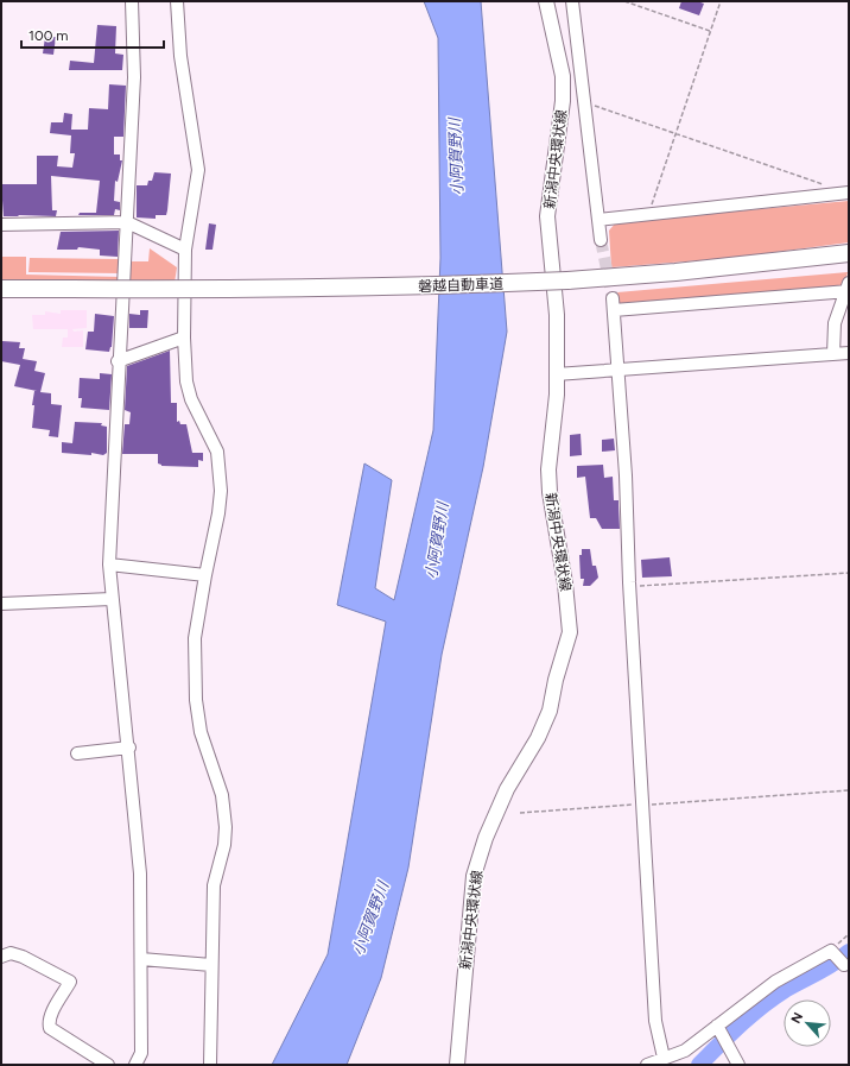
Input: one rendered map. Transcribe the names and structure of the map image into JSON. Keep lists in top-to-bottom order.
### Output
{
  "streets": {
    "highway": ["磐越自動車道"],
    "main road": ["新潟中央環状線"]
  },
  "water": ["小阿賀野川"],
  "scale_bar": "100 m",
  "north": "top left"
}
